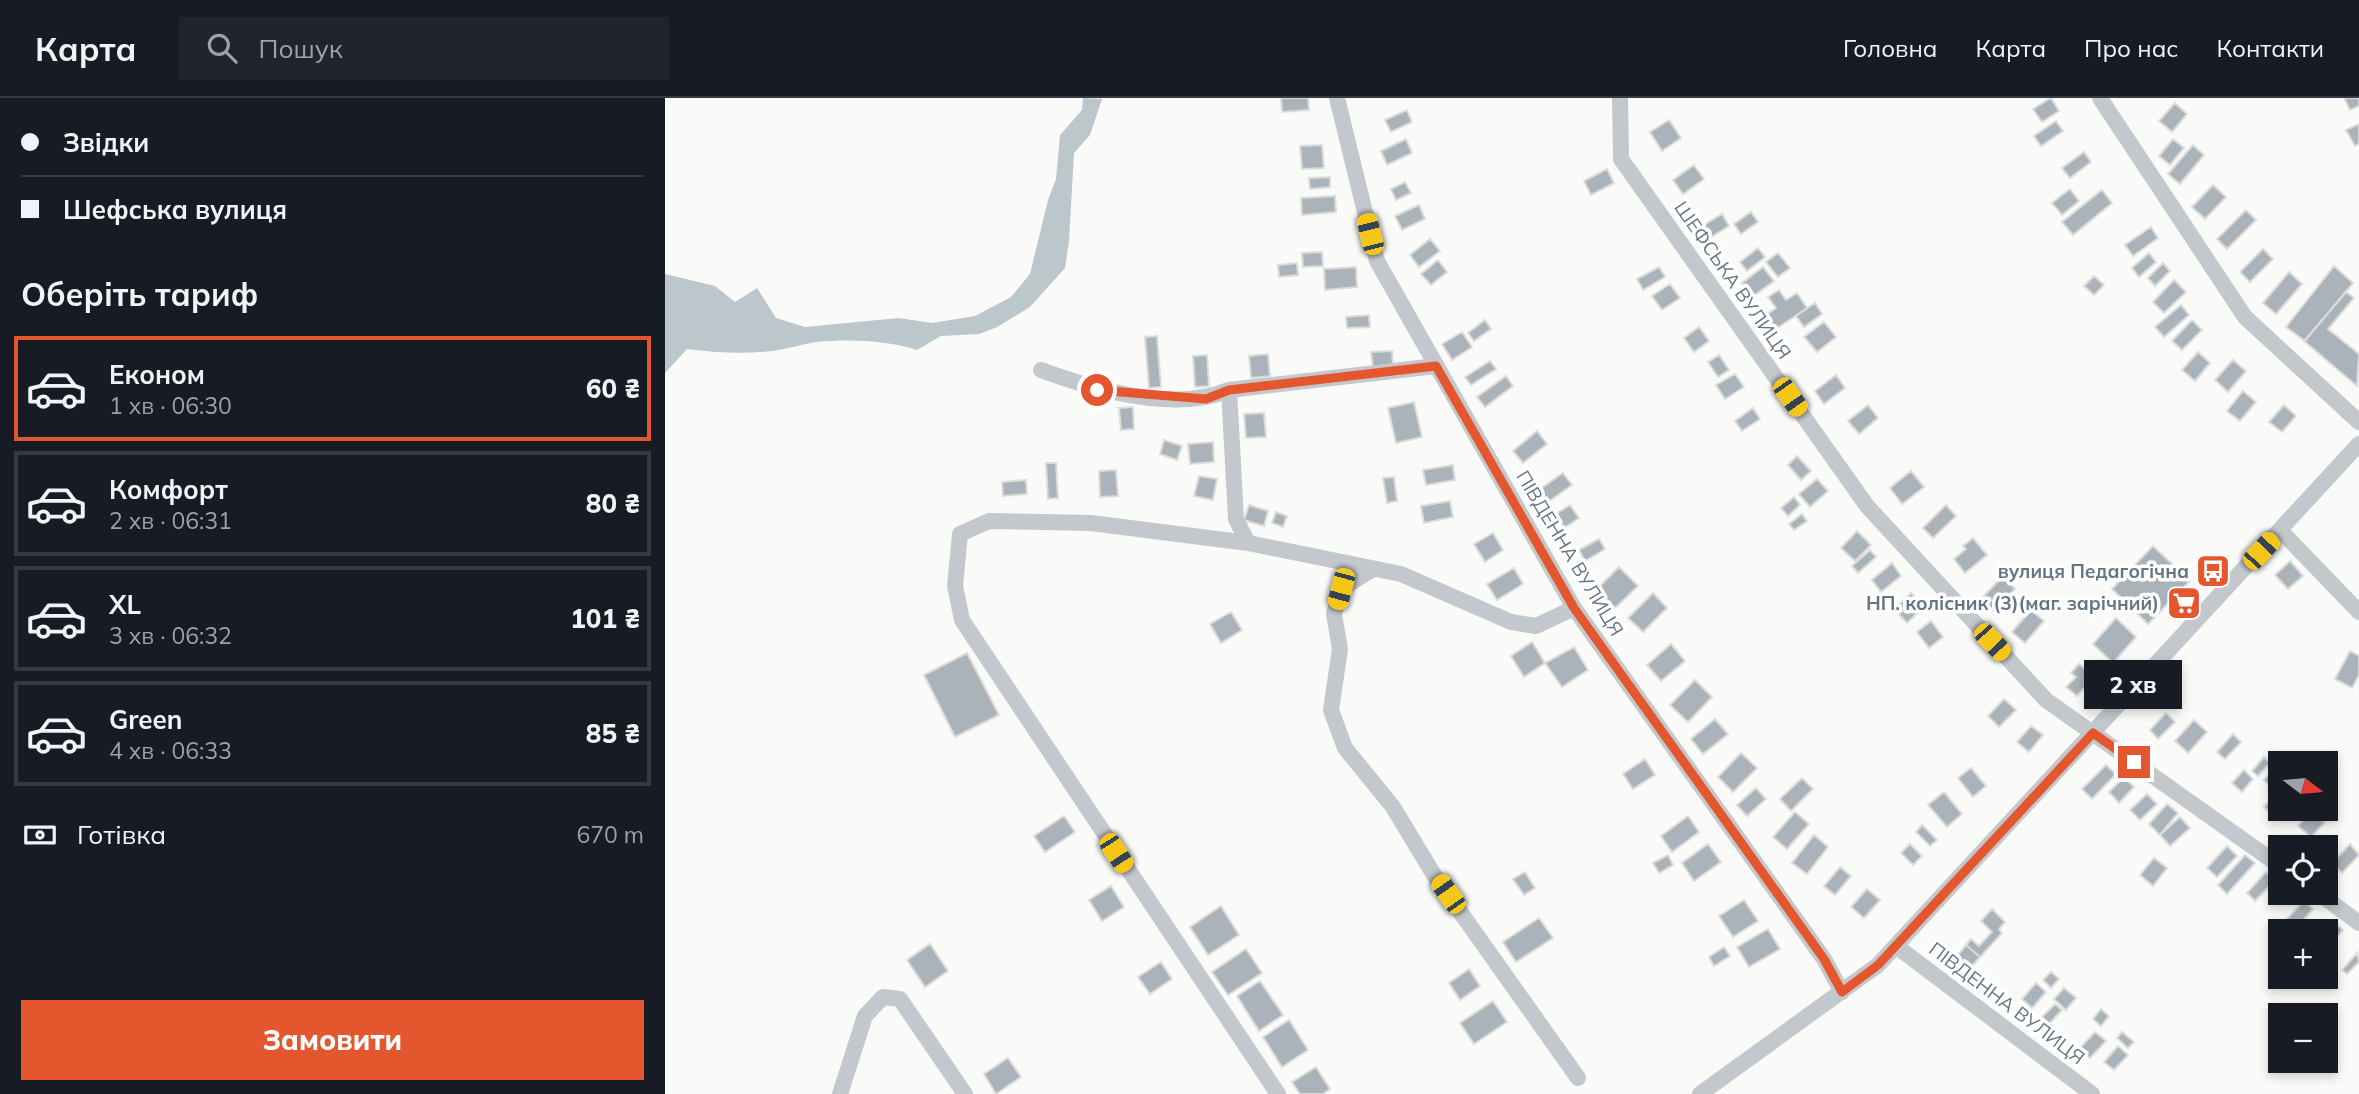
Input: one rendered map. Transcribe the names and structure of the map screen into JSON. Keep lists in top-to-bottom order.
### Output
{
  "streets": {
    "street": ["ШЕФСЬКА ВУЛИЦЯ", "ПІВДЕННА ВУЛИЦЯ"]
  },
  "places": {
    "bus stop": ["вулиця Педагогічна"],
    "supermarket": ["НП. колісник (3)(маг. зарічний)"]
  },
  "north": "right",
  "page": {
    "header": "Карта",
    "search": "Пошук",
    "nav": [
      "Головна",
      "Карта",
      "Про нас",
      "Контакти"
    ],
    "banner": ["Звідки", "Шефська вулиця"],
    "heading": "Оберіть тариф",
    "list": [
      {
        "name": "Економ",
        "note": "1 хв · 06:30",
        "value": "60 ₴"
      },
      {
        "name": "Комфорт",
        "note": "2 хв · 06:31",
        "value": "80 ₴"
      },
      {
        "name": "XL",
        "note": "3 хв · 06:32",
        "value": "101 ₴"
      },
      {
        "name": "Green",
        "note": "4 хв · 06:33",
        "value": "85 ₴"
      }
    ],
    "bubble": "2 хв",
    "map_buttons": ["+", "−"],
    "pay": ["Готівка", "670 m"],
    "buttons": "Замовити"
  }
}
